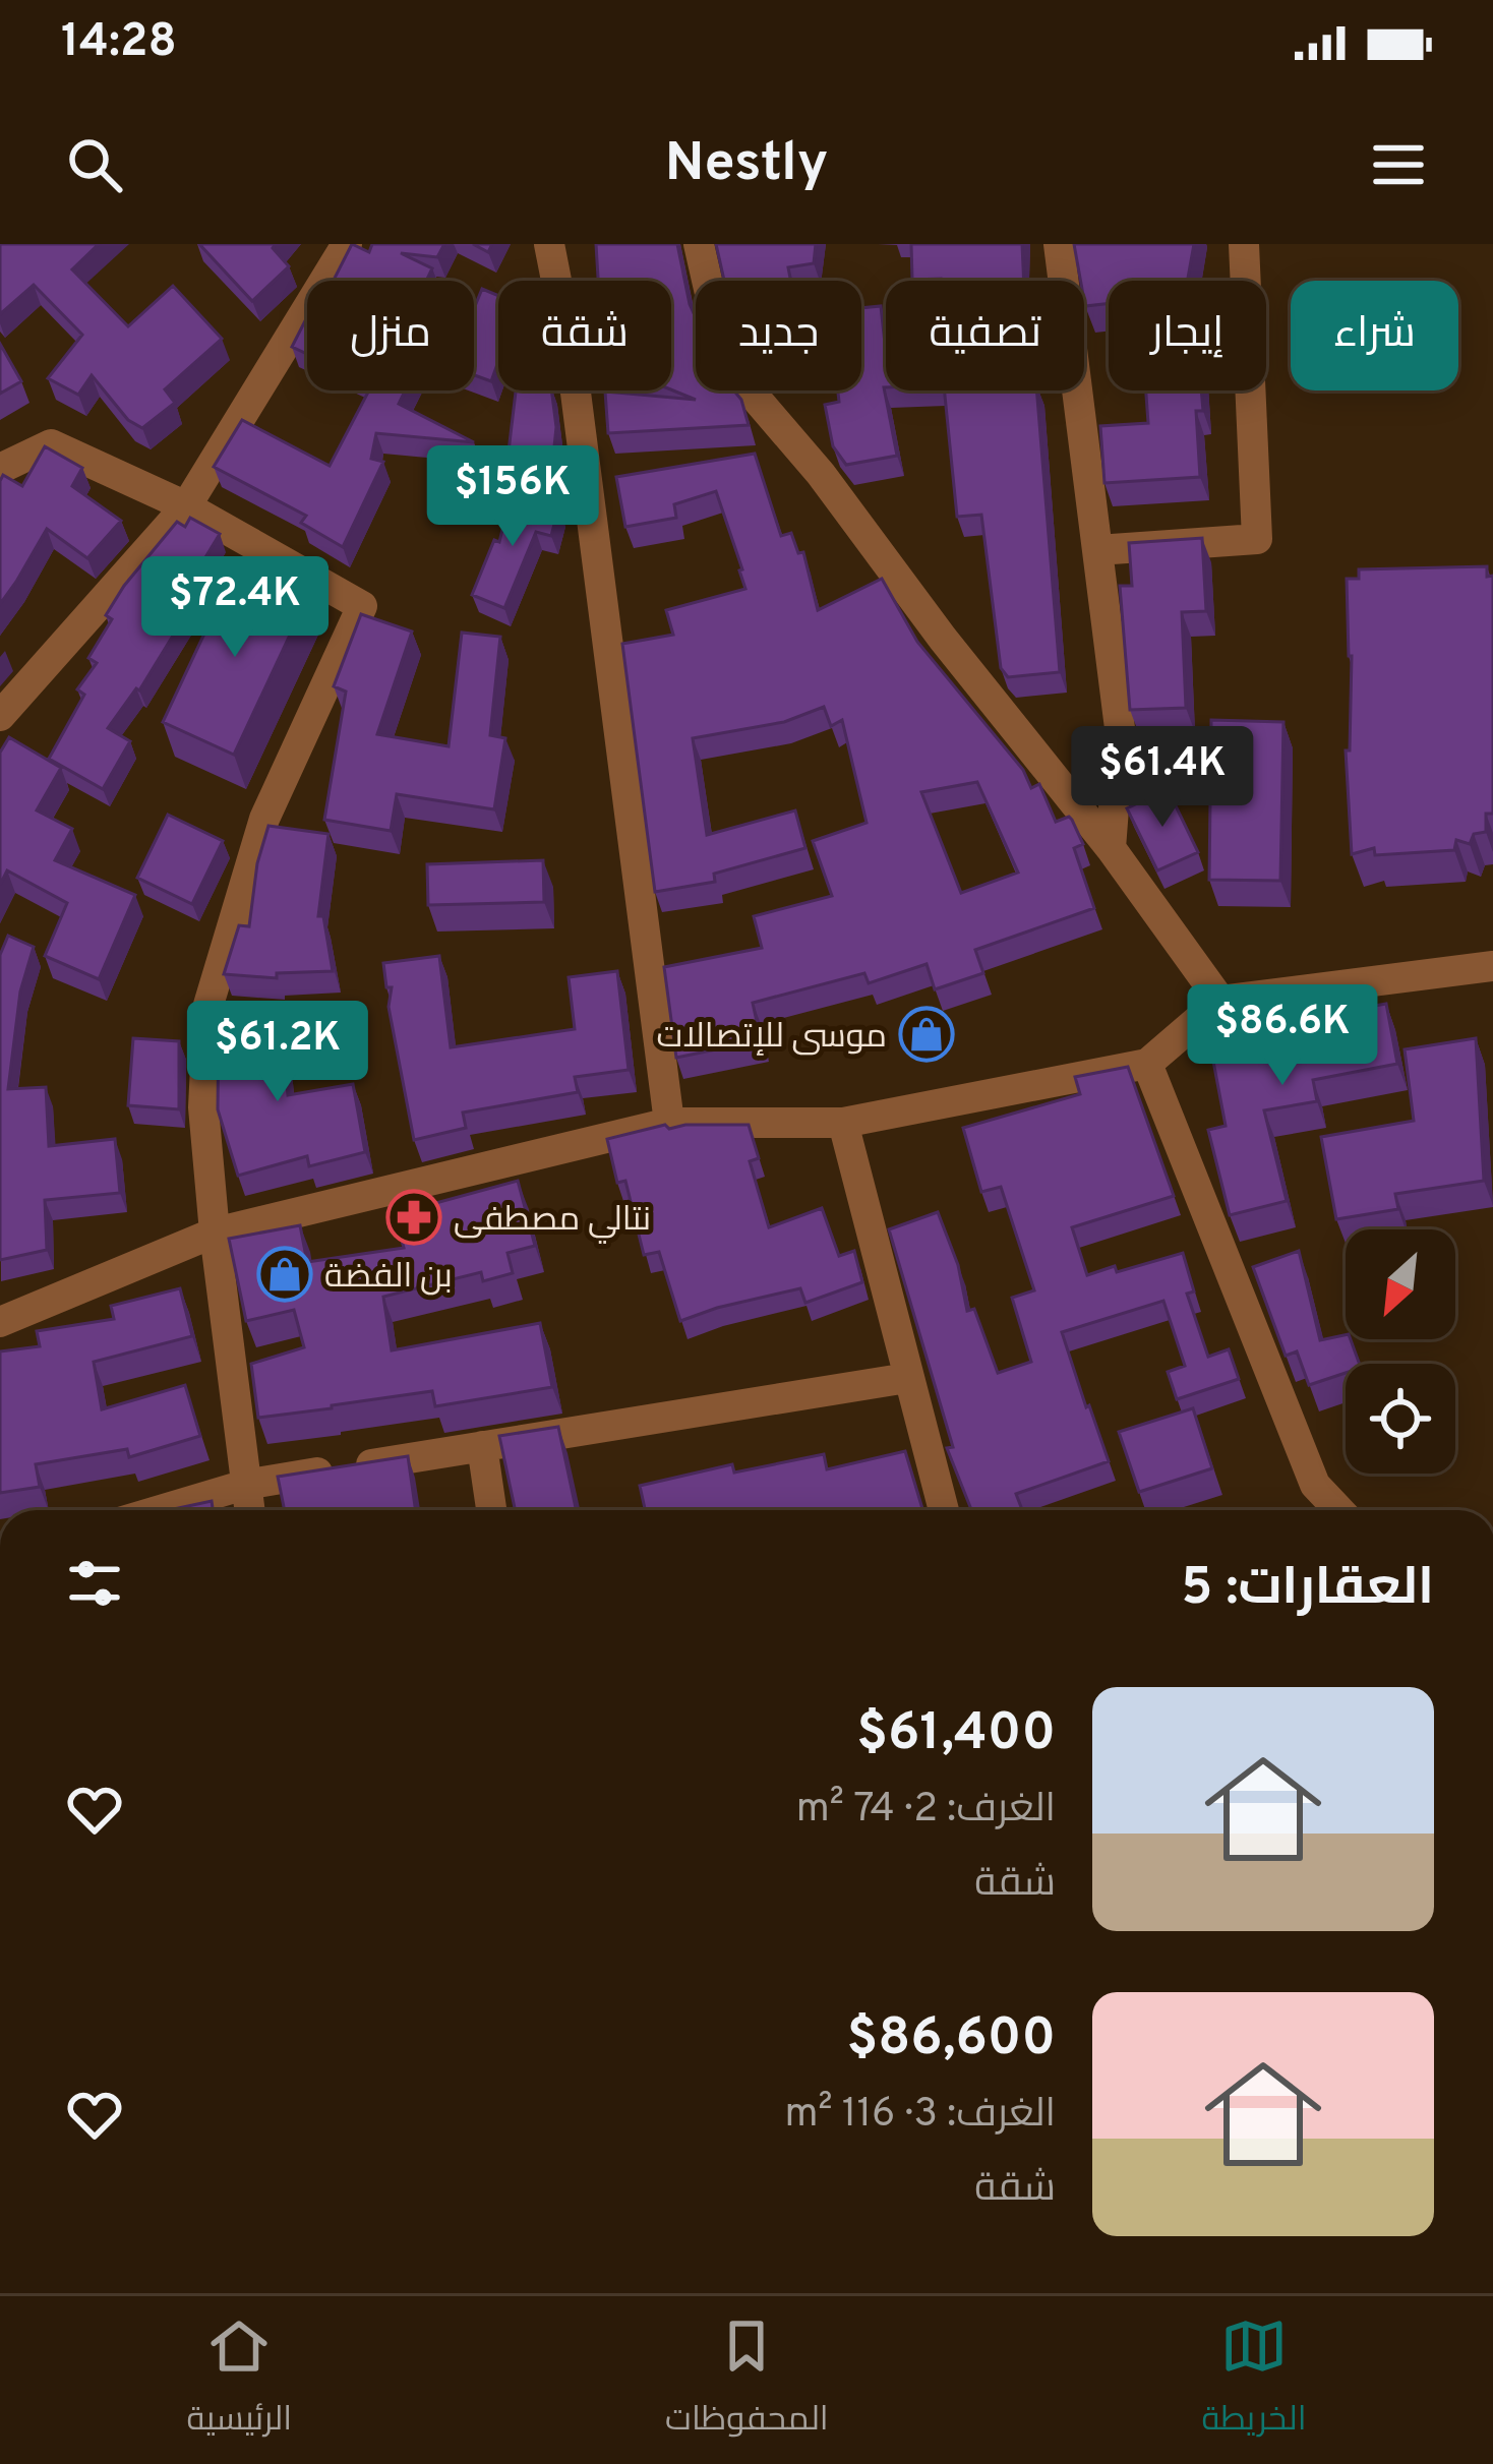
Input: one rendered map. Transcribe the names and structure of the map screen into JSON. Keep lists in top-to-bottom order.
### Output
{
  "places": {
    "shop": ["موسى للإتصالات", "بن الفضة"],
    "pharmacy": ["نتالي مصطفى"]
  },
  "north": "bottom left",
  "page": {
    "status": "14:28",
    "header": "Nestly",
    "chip": [
      "شراء",
      "إيجار",
      "تصفية",
      "جديد",
      "شقة",
      "منزل"
    ],
    "price": [
      "$156K",
      "$72.4K",
      "$61.4K",
      "$86.6K",
      "$61.2K"
    ],
    "heading": "العقارات: 5",
    "list": [
      {
        "name": "$61,400",
        "note": "الغرف: 2 · 74 m² · شقة"
      },
      {
        "name": "$86,600",
        "note": "الغرف: 3 · 116 m² · شقة"
      }
    ],
    "tabs": ["الخريطة", "المحفوظات", "الرئيسية"]
  }
}
